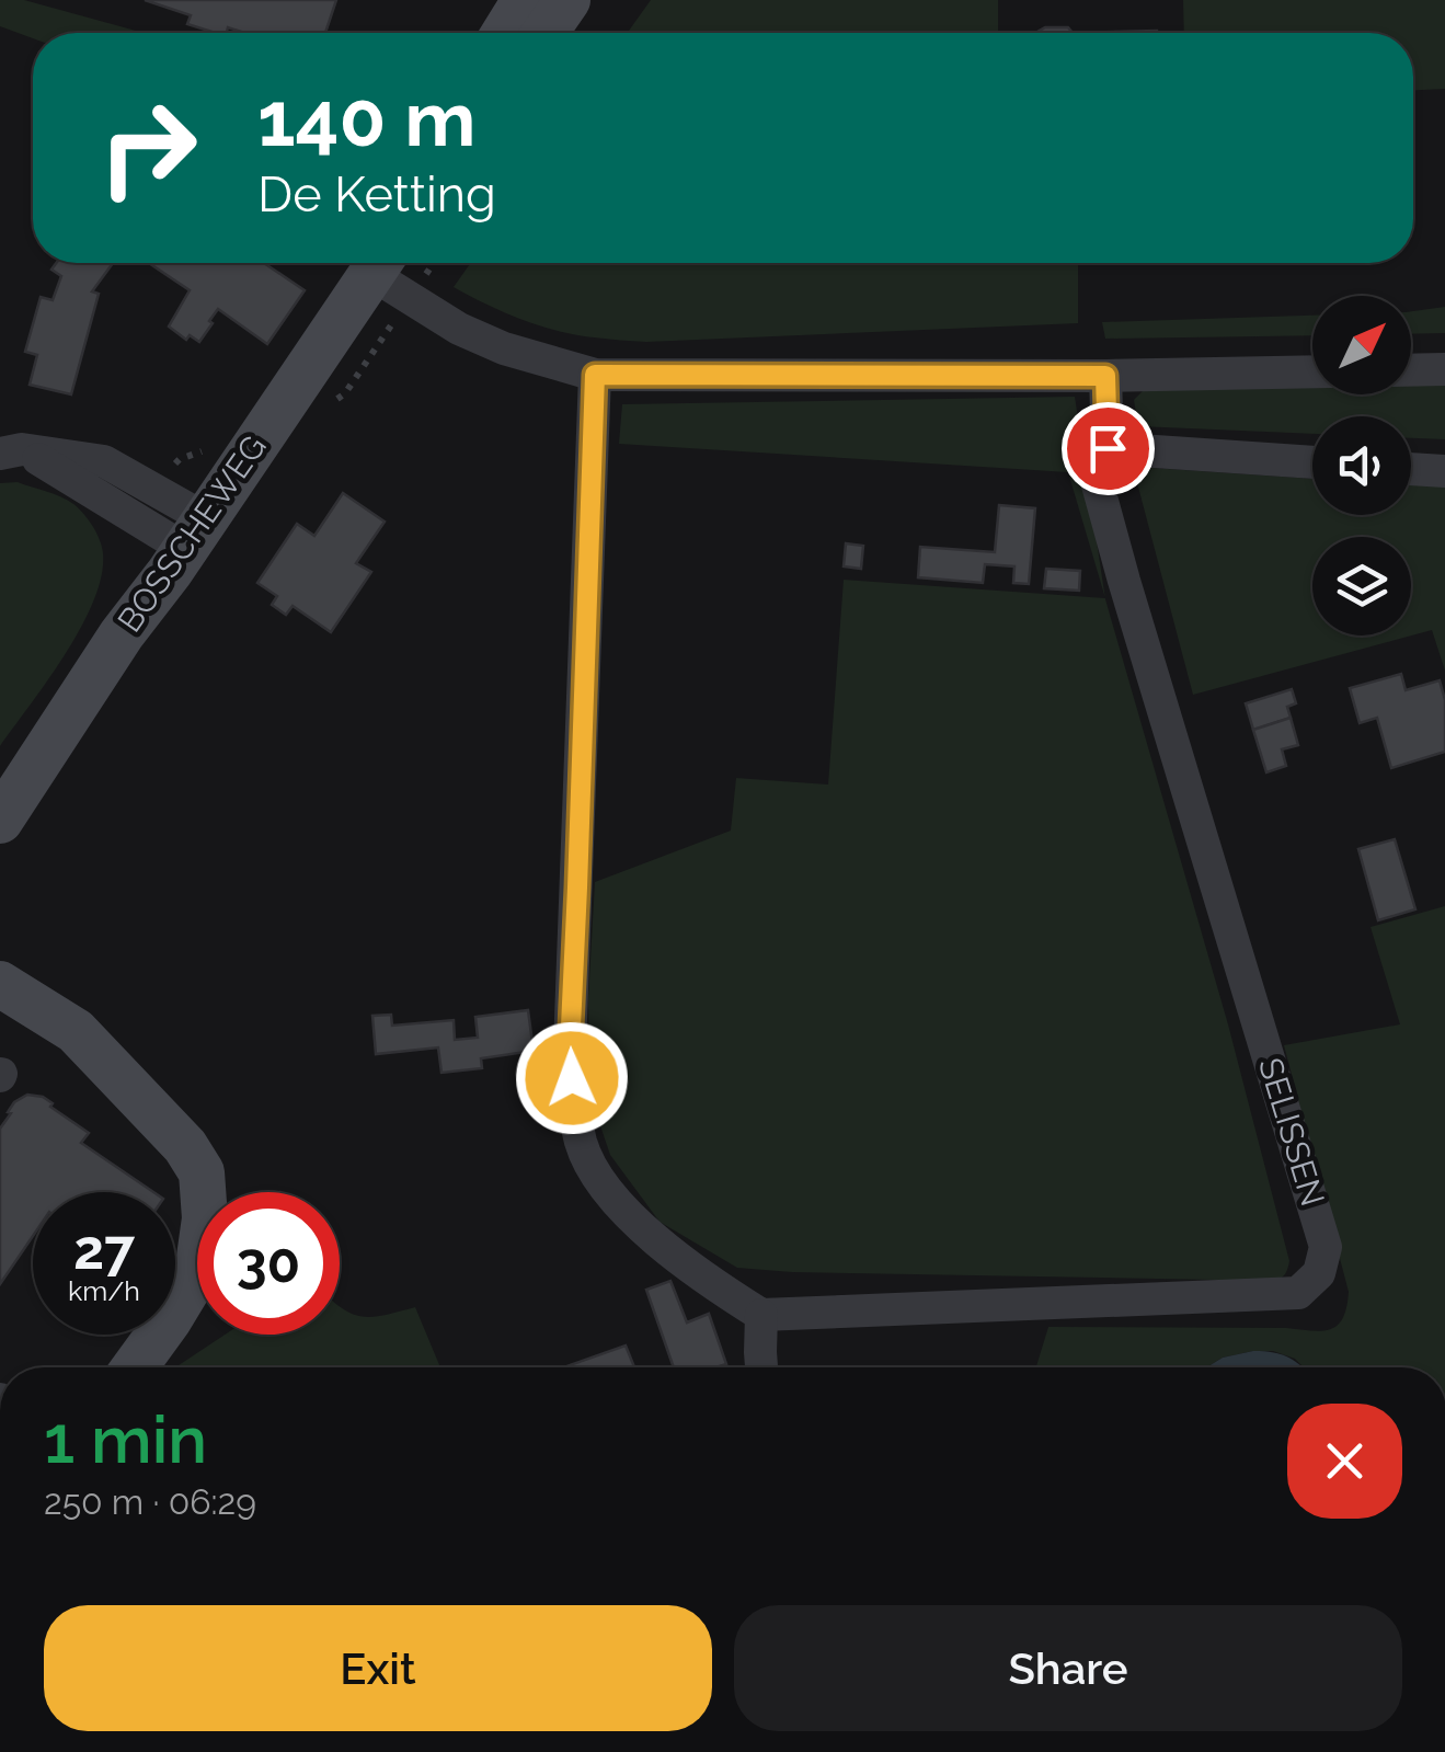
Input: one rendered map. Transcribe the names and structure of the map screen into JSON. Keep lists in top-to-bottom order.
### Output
{
  "streets": {
    "main road": ["BOSSCHEWEG"],
    "street": ["SELISSEN"]
  },
  "north": "top right",
  "page": {
    "turn": ["140 m", "De Ketting"],
    "speed": "27 km/h",
    "limit": "30",
    "heading": ["1 min", "250 m · 06:29"],
    "buttons": ["Exit", "Share"]
  }
}
